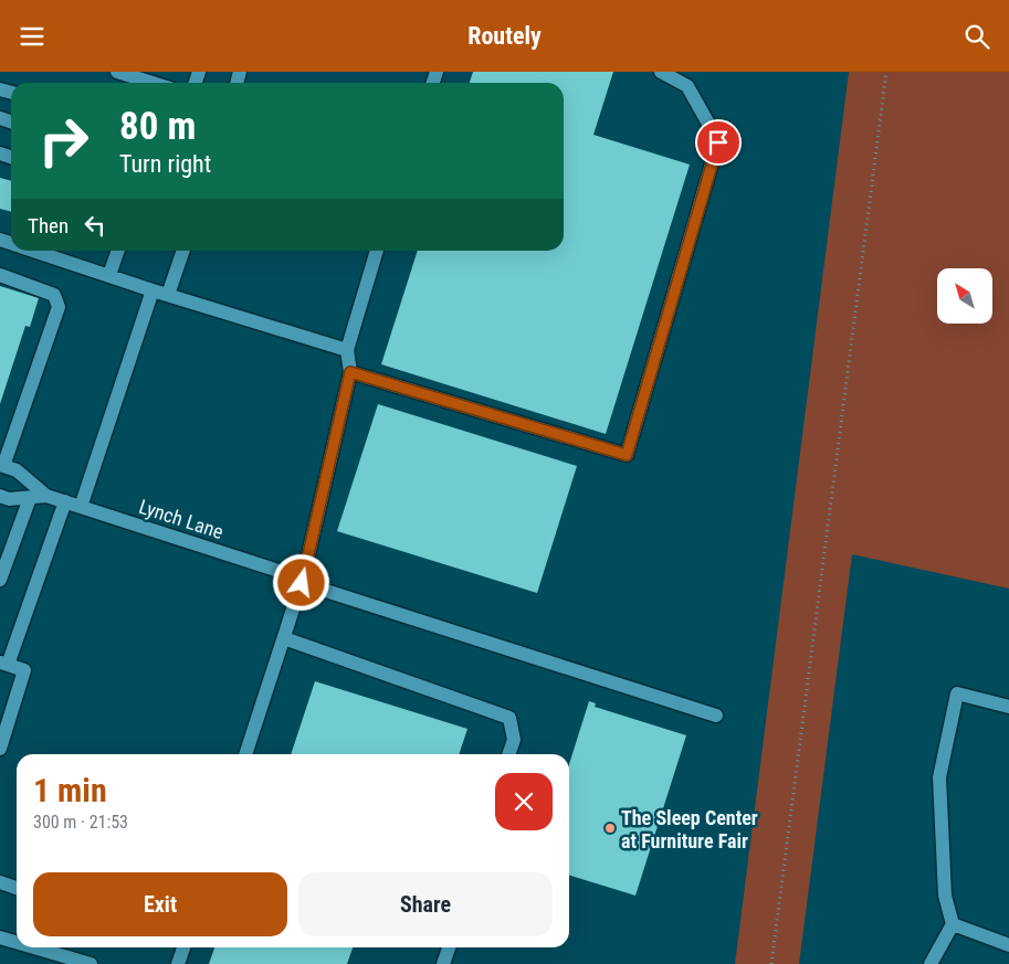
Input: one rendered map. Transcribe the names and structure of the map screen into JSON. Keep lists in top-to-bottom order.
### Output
{
  "streets": {
    "street": ["Lynch Lane"]
  },
  "places": ["The Sleep Center at Furniture Fair"],
  "north": "top left",
  "page": {
    "header": "Routely",
    "turn": ["80 m", "Turn right"],
    "then": "Then",
    "heading": ["1 min", "300 m · 21:53"],
    "buttons": ["Exit", "Share"]
  }
}
